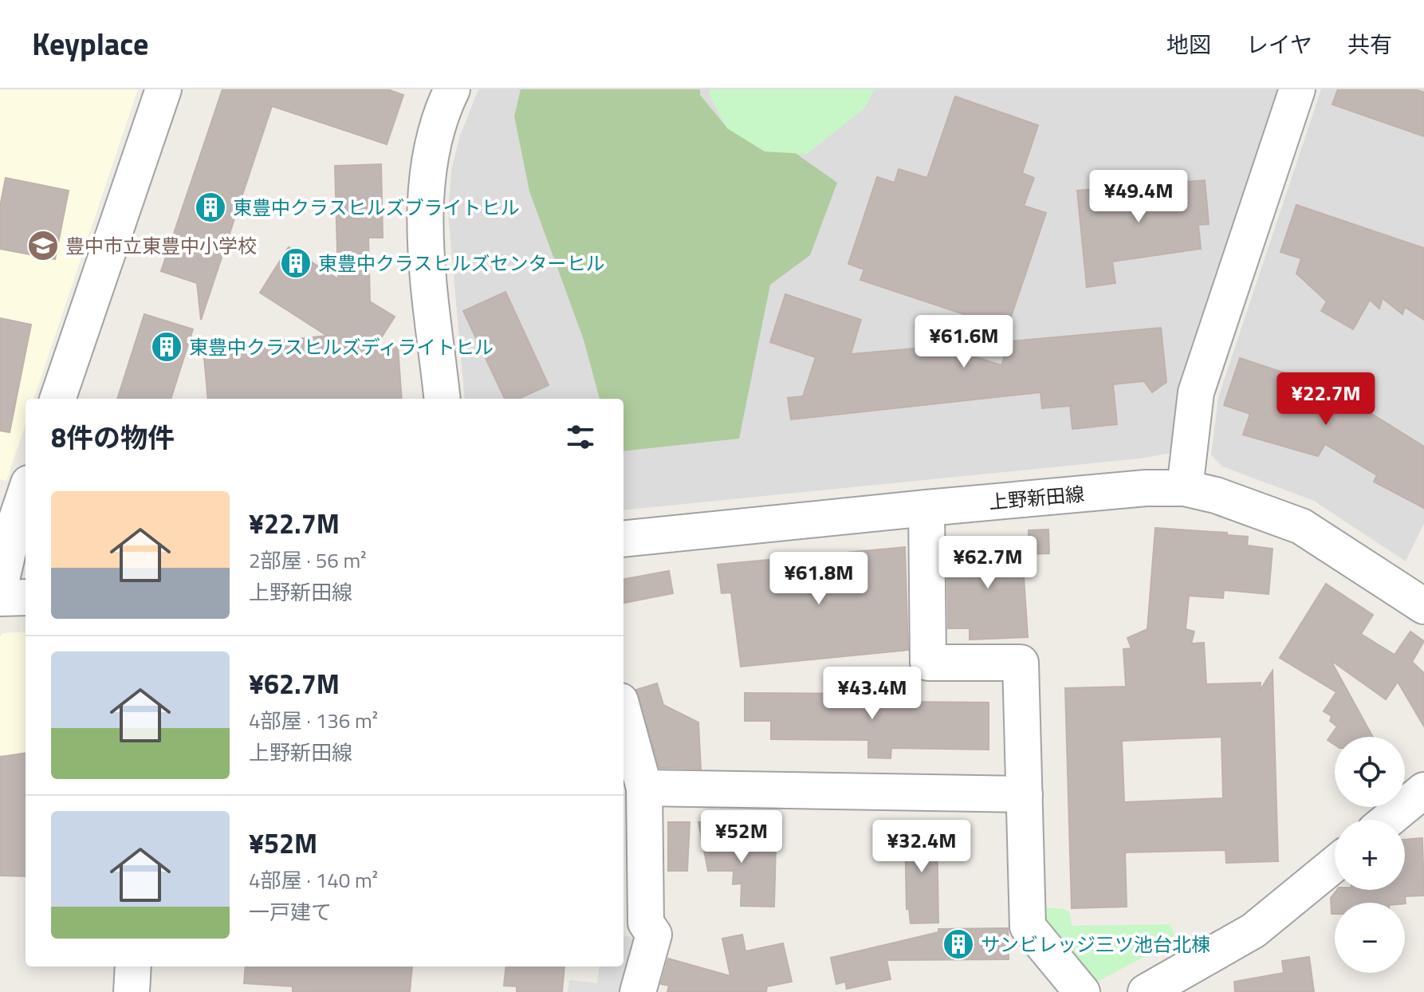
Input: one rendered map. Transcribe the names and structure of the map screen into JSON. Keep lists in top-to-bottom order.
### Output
{
  "streets": {
    "street": ["上野新田線"]
  },
  "places": {
    "building": [
      "東豊中クラスヒルズブライトヒル",
      "東豊中クラスヒルズセンターヒル",
      "東豊中クラスヒルズディライトヒル",
      "サンビレッジ三ツ池台北棟"
    ],
    "school or university": ["豊中市立東豊中小学校"]
  },
  "page": {
    "header": "Keyplace",
    "nav": ["地図", "レイヤ", "共有"],
    "price": [
      "¥49.4M",
      "¥61.6M",
      "¥22.7M",
      "¥62.7M",
      "¥61.8M",
      "¥43.4M",
      "¥52M",
      "¥32.4M"
    ],
    "heading": "8件の物件",
    "list": [
      {
        "name": "¥22.7M",
        "note": "2部屋 · 56 m² · 上野新田線"
      },
      {
        "name": "¥62.7M",
        "note": "4部屋 · 136 m² · 上野新田線"
      },
      {
        "name": "¥52M",
        "note": "4部屋 · 140 m² · 一戸建て"
      }
    ],
    "map_buttons": ["+", "−"]
  }
}
